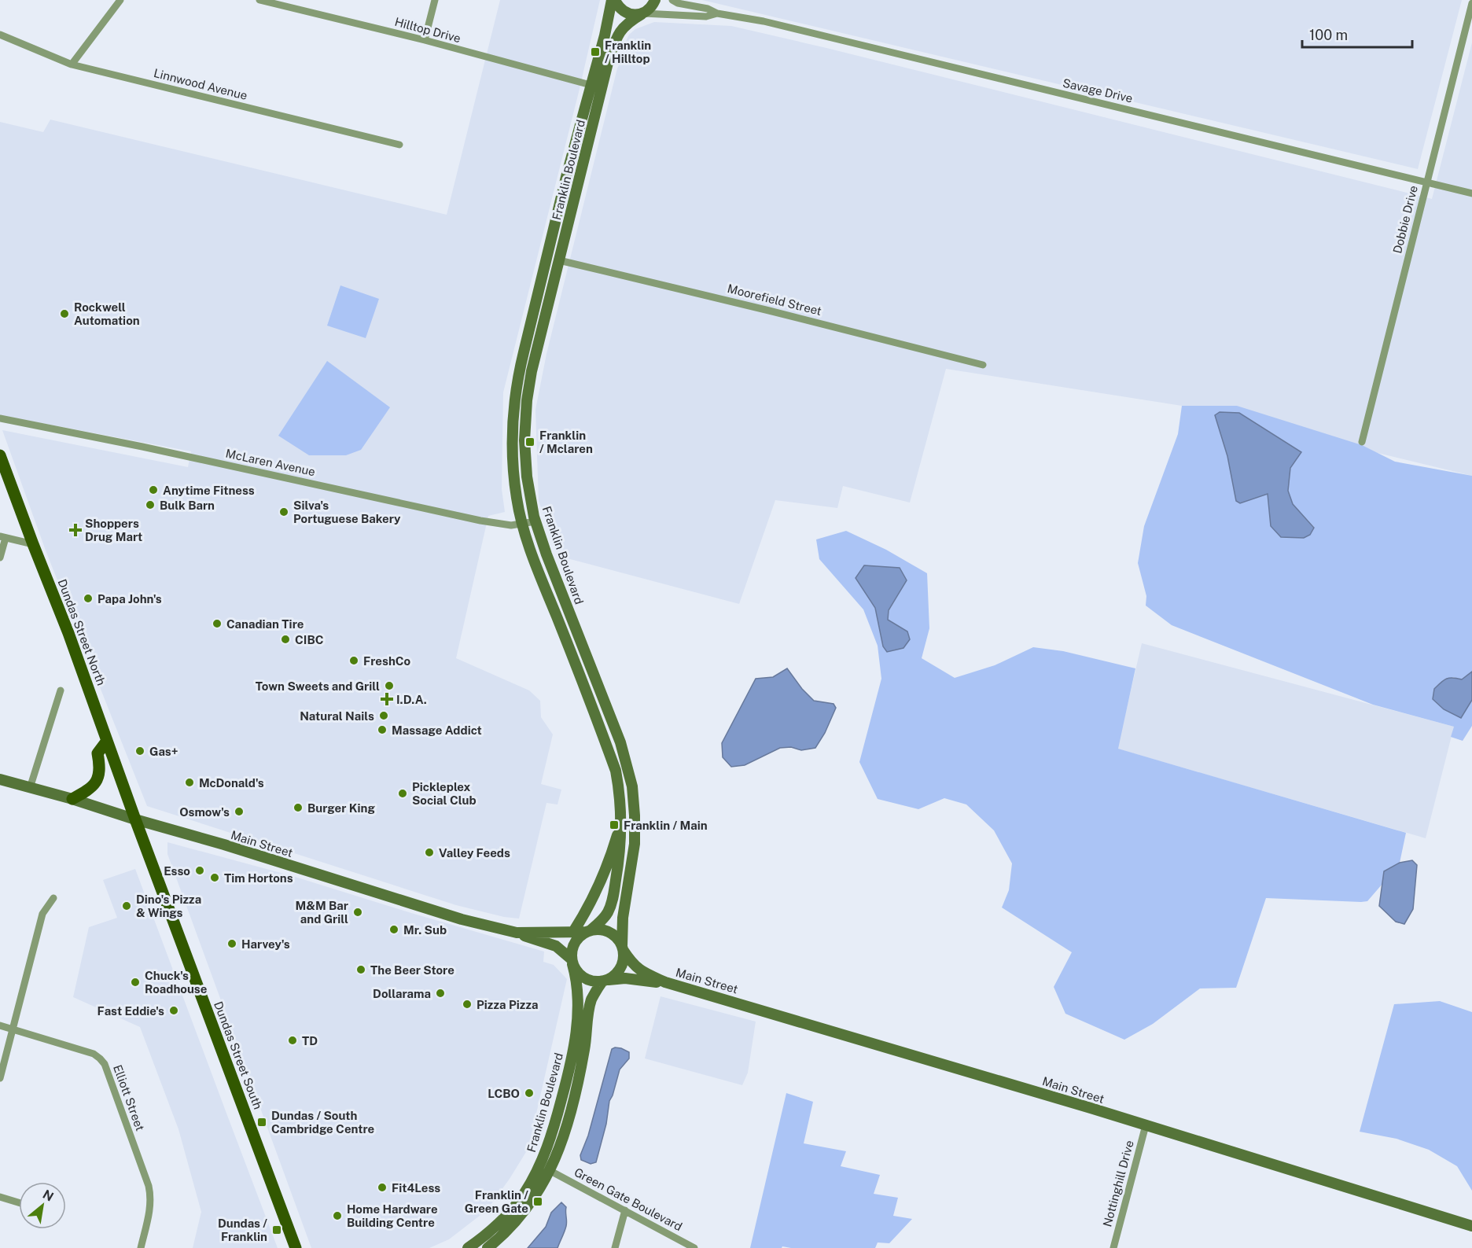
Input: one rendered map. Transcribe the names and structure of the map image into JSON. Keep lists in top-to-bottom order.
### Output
{
  "streets": {
    "main road": [
      "Franklin Boulevard",
      "Dundas Street North",
      "Main Street",
      "Dundas Street South"
    ],
    "street": [
      "Hilltop Drive",
      "Linnwood Avenue",
      "Savage Drive",
      "Dobbie Drive",
      "Moorefield Street",
      "McLaren Avenue",
      "Elliott Street",
      "Nottinghill Drive",
      "Green Gate Boulevard"
    ]
  },
  "crossings": [
    ["Hilltop Drive", "Franklin Boulevard"],
    ["Savage Drive", "Franklin Boulevard"],
    ["Savage Drive", "Dobbie Drive"],
    ["Franklin Boulevard", "Moorefield Street"],
    ["Franklin Boulevard", "McLaren Avenue"],
    ["Franklin Boulevard", "Main Street"],
    ["Franklin Boulevard", "Green Gate Boulevard"],
    ["Dundas Street North", "Main Street"],
    ["Dundas Street North", "Dundas Street South"],
    ["Main Street", "Dundas Street South"],
    ["Main Street", "Nottinghill Drive"]
  ],
  "places": {
    "transit": [
      "Franklin / Hilltop",
      "Franklin / Mclaren",
      "Franklin / Main",
      "Dundas / South Cambridge Centre",
      "Franklin / Green Gate",
      "Dundas / Franklin"
    ],
    "other": [
      "Rockwell Automation",
      "Anytime Fitness",
      "Bulk Barn",
      "Silva's Portuguese Bakery",
      "Papa John's",
      "Canadian Tire",
      "CIBC",
      "FreshCo",
      "Town Sweets and Grill",
      "Natural Nails",
      "Massage Addict",
      "Gas+",
      "McDonald's",
      "Pickleplex Social Club",
      "Burger King",
      "Osmow's",
      "Valley Feeds",
      "Esso",
      "Tim Hortons",
      "Dino's Pizza & Wings",
      "M&M Bar and Grill",
      "Mr. Sub",
      "Harvey's",
      "The Beer Store",
      "Chuck's Roadhouse",
      "Dollarama",
      "Pizza Pizza",
      "Fast Eddie's",
      "TD",
      "LCBO",
      "Fit4Less",
      "Home Hardware Building Centre"
    ],
    "health": ["Shoppers Drug Mart", "I.D.A."]
  },
  "scale_bar": "100 m",
  "north": "top right"
}
